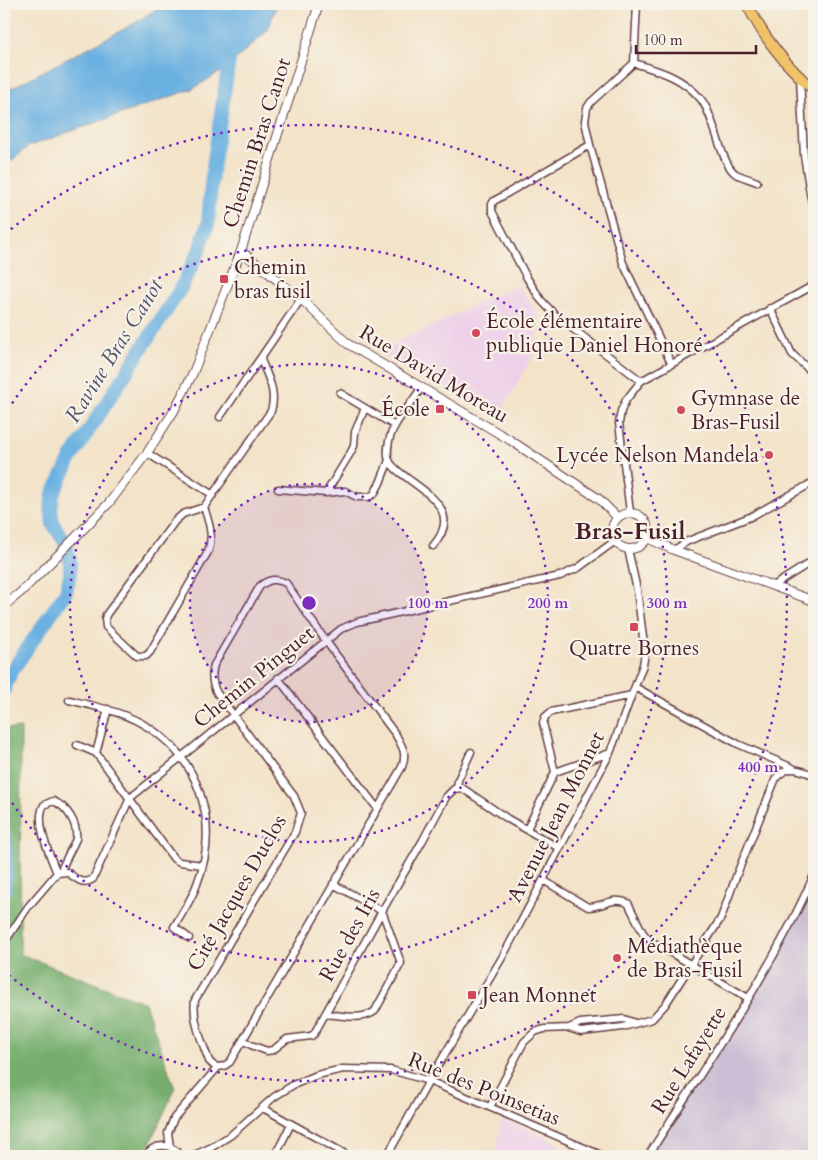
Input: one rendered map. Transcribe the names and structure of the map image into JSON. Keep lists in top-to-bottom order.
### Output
{
  "streets": {
    "street": [
      "Chemin Bras Canot",
      "Rue David Moreau",
      "Chemin Pinguet",
      "Avenue Jean Monnet",
      "Cité Jacques Duclos",
      "Rue des Iris",
      "Rue Lafayette",
      "Rue des Poinsetias"
    ]
  },
  "crossings": [
    ["Chemin Bras Canot", "Rue David Moreau"],
    ["Rue David Moreau", "Chemin Pinguet"],
    ["Rue David Moreau", "Avenue Jean Monnet"],
    ["Chemin Pinguet", "Avenue Jean Monnet"],
    ["Chemin Pinguet", "Cité Jacques Duclos"],
    ["Avenue Jean Monnet", "Rue des Poinsetias"],
    ["Cité Jacques Duclos", "Rue des Iris"]
  ],
  "districts": ["Bras-Fusil"],
  "water": ["Ravine Bras Canot"],
  "places": {
    "transit": [
      "Chemin bras fusil",
      "École",
      "Quatre Bornes",
      "Jean Monnet"
    ],
    "other": [
      "École élémentaire publique Daniel Honoré",
      "Gymnase de Bras-Fusil",
      "Lycée Nelson Mandela",
      "Médiathèque de Bras-Fusil"
    ]
  },
  "scale_bar": "100 m",
  "rings": [
    "100 m",
    "200 m",
    "300 m",
    "400 m"
  ]
}
